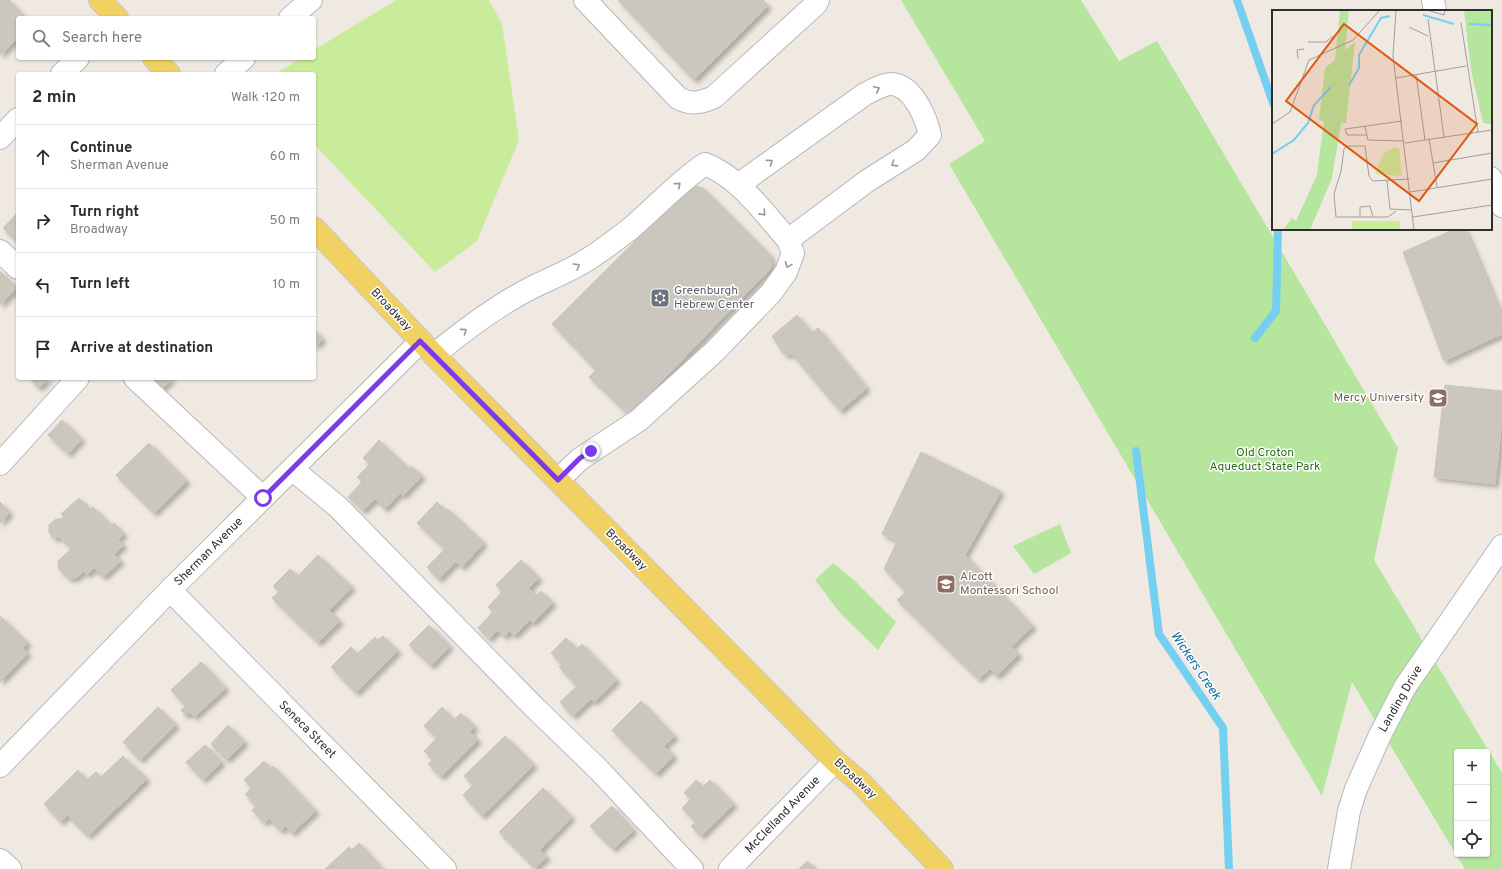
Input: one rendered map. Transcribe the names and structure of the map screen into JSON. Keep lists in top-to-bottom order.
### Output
{
  "streets": {
    "main road": ["Broadway"],
    "street": [
      "Sherman Avenue",
      "Landing Drive",
      "Seneca Street",
      "McClelland Avenue"
    ]
  },
  "crossings": [
    ["Broadway", "Sherman Avenue"],
    ["Broadway", "McClelland Avenue"],
    ["Sherman Avenue", "Seneca Street"]
  ],
  "water": ["Wickers Creek"],
  "parks": ["Old Croton Aqueduct State Park"],
  "places": {
    "synagogue": ["Greenburgh Hebrew Center"],
    "school or university": ["Mercy University", "Alcott Montessori School"]
  },
  "page": {
    "search": "Search here",
    "heading": ["2 min", "Walk · 120 m"],
    "list": [
      ["Continue", "Sherman Avenue", "60 m"],
      ["Turn right", "Broadway", "50 m"],
      ["Turn left", "10 m"],
      "Arrive at destination"
    ],
    "map_buttons": ["+", "−"]
  }
}
